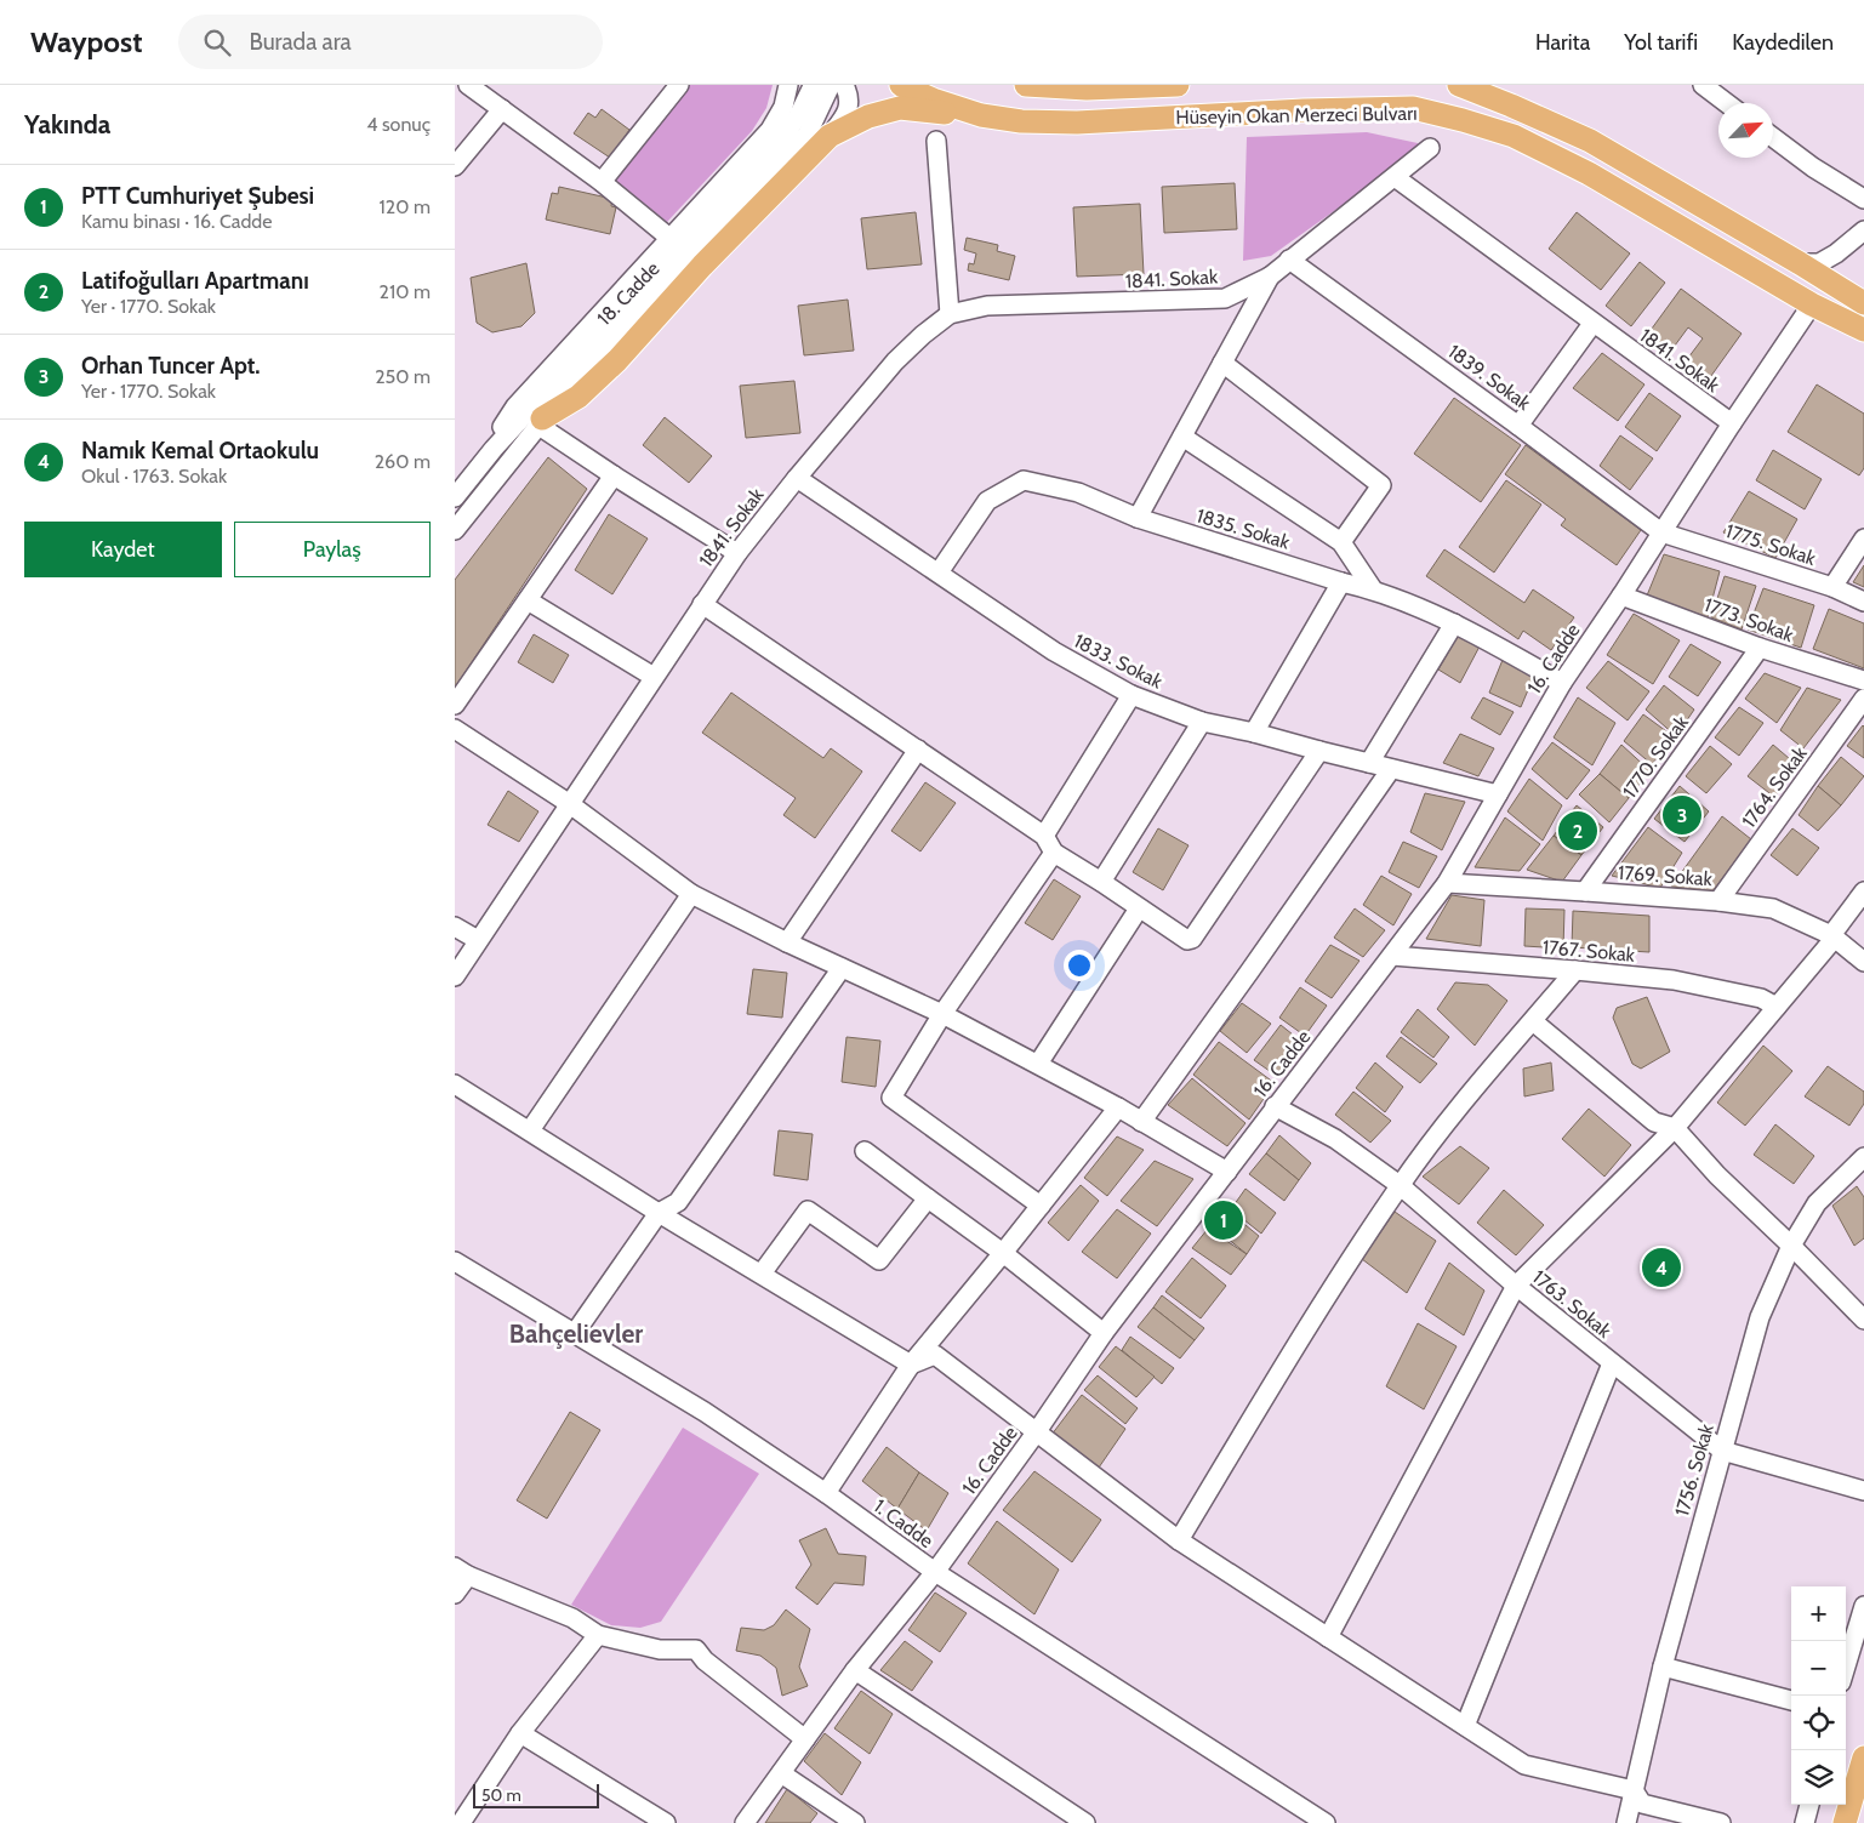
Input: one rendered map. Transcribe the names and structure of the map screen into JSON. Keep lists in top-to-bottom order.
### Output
{
  "streets": {
    "main road": ["Hüseyin Okan Merzeci Bulvarı"],
    "street": [
      "1841. Sokak",
      "18. Cadde",
      "1839. Sokak",
      "1835. Sokak",
      "1775. Sokak",
      "1773. Sokak",
      "16. Cadde",
      "1833. Sokak",
      "1770. Sokak",
      "1764. Sokak",
      "1769. Sokak",
      "1767. Sokak",
      "1763. Sokak",
      "1756. Sokak",
      "1. Cadde"
    ]
  },
  "crossings": [
    ["Hüseyin Okan Merzeci Bulvarı", "16. Cadde"],
    ["1841. Sokak", "1839. Sokak"],
    ["1841. Sokak", "16. Cadde"],
    ["1841. Sokak", "1833. Sokak"],
    ["1839. Sokak", "1775. Sokak"],
    ["1839. Sokak", "16. Cadde"],
    ["1835. Sokak", "16. Cadde"],
    ["1835. Sokak", "1833. Sokak"],
    ["1775. Sokak", "16. Cadde"],
    ["1773. Sokak", "16. Cadde"],
    ["1773. Sokak", "1770. Sokak"],
    ["16. Cadde", "1833. Sokak"],
    ["16. Cadde", "1769. Sokak"],
    ["16. Cadde", "1767. Sokak"],
    ["16. Cadde", "1763. Sokak"],
    ["16. Cadde", "1. Cadde"],
    ["1770. Sokak", "1769. Sokak"],
    ["1764. Sokak", "1769. Sokak"],
    ["1763. Sokak", "1756. Sokak"]
  ],
  "districts": ["Bahçelievler"],
  "scale_bar": "50 m",
  "north": "top right",
  "page": {
    "header": "Waypost",
    "search": "Burada ara",
    "nav": ["Harita", "Yol tarifi", "Kaydedilen"],
    "heading": ["Yakında", "4 sonuç"],
    "list": [
      {
        "mark": "1",
        "name": "PTT Cumhuriyet Şubesi",
        "note": "Kamu binası · 16. Cadde",
        "value": "120 m"
      },
      {
        "mark": "2",
        "name": "Latifoğulları Apartmanı",
        "note": "Yer · 1770. Sokak",
        "value": "210 m"
      },
      {
        "mark": "3",
        "name": "Orhan Tuncer Apt.",
        "note": "Yer · 1770. Sokak",
        "value": "250 m"
      },
      {
        "mark": "4",
        "name": "Namık Kemal Ortaokulu",
        "note": "Okul · 1763. Sokak",
        "value": "260 m"
      }
    ],
    "buttons": ["Kaydet", "Paylaş"],
    "pins": [
      "3",
      "2",
      "1",
      "4"
    ],
    "map_buttons": ["+", "−"],
    "scale": "50 m"
  }
}
